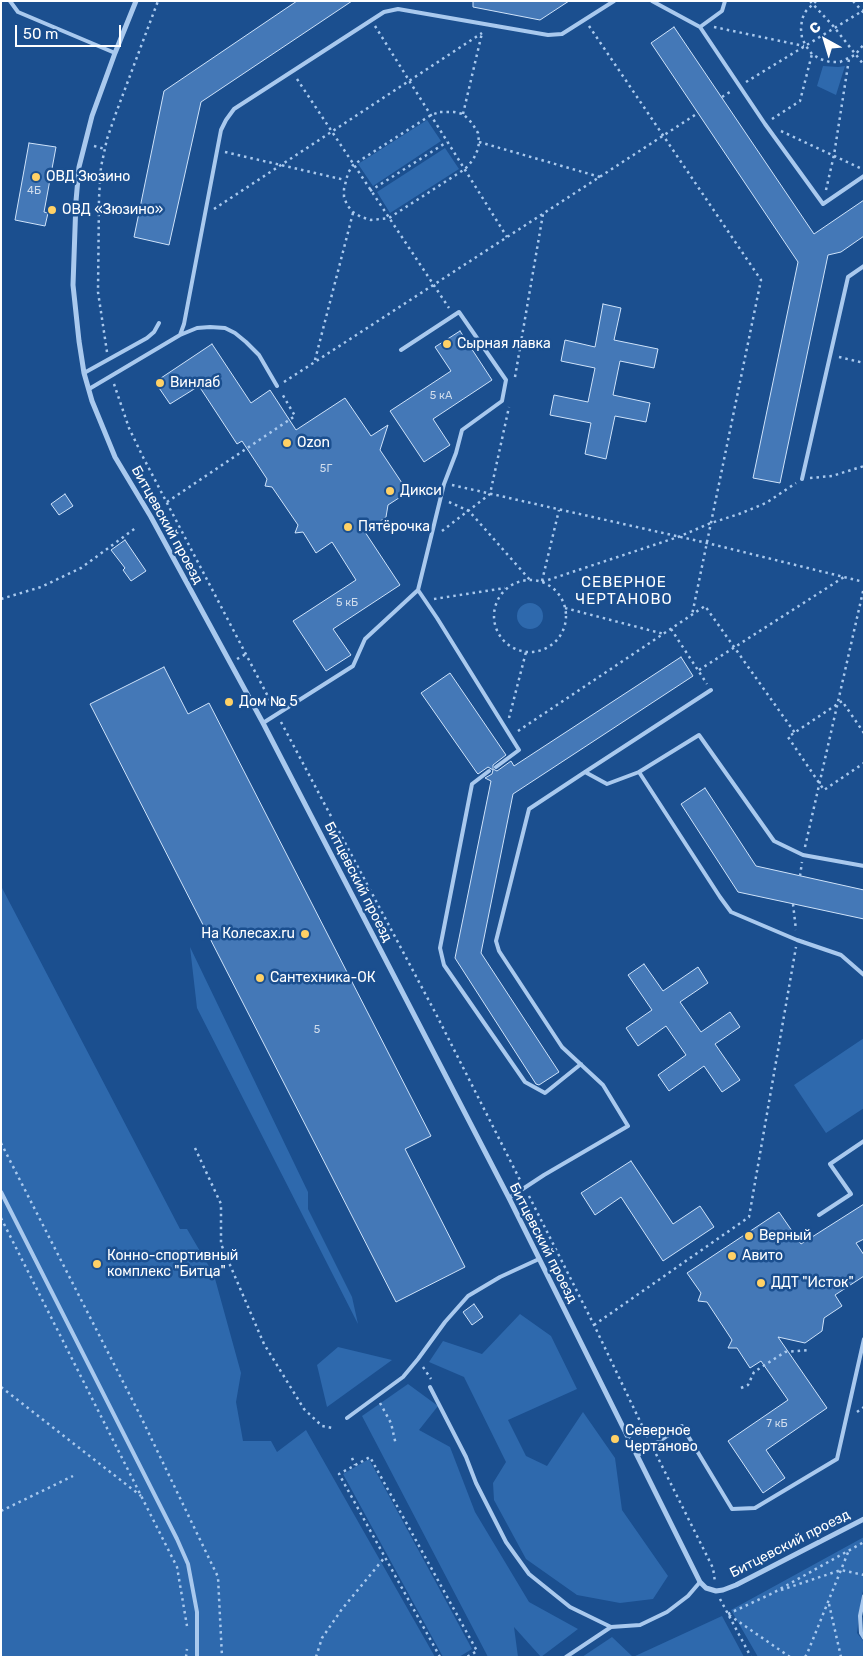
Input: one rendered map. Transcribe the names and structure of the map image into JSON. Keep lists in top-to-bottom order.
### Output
{
  "streets": {
    "street": ["Битцевский проезд"]
  },
  "districts": ["СЕВЕРНОЕ ЧЕРТАНОВО"],
  "places": [
    "ОВД Зюзино",
    "ОВД «Зюзино»",
    "Сырная лавка",
    "Винлаб",
    "Ozon",
    "Дикси",
    "Пятёрочка",
    "Дом № 5",
    "На Колесах.ru",
    "Сантехника-ОК",
    "Верный",
    "Авито",
    "Конно-спортивный комплекс \"Битца\"",
    "ДДТ \"Исток\"",
    "Северное Чертаново"
  ],
  "house_numbers": [
    "4Б",
    "5 кА",
    "5Г",
    "5 кБ",
    "5",
    "7 кБ"
  ],
  "scale_bar": "50 m",
  "north": "top left"
}
